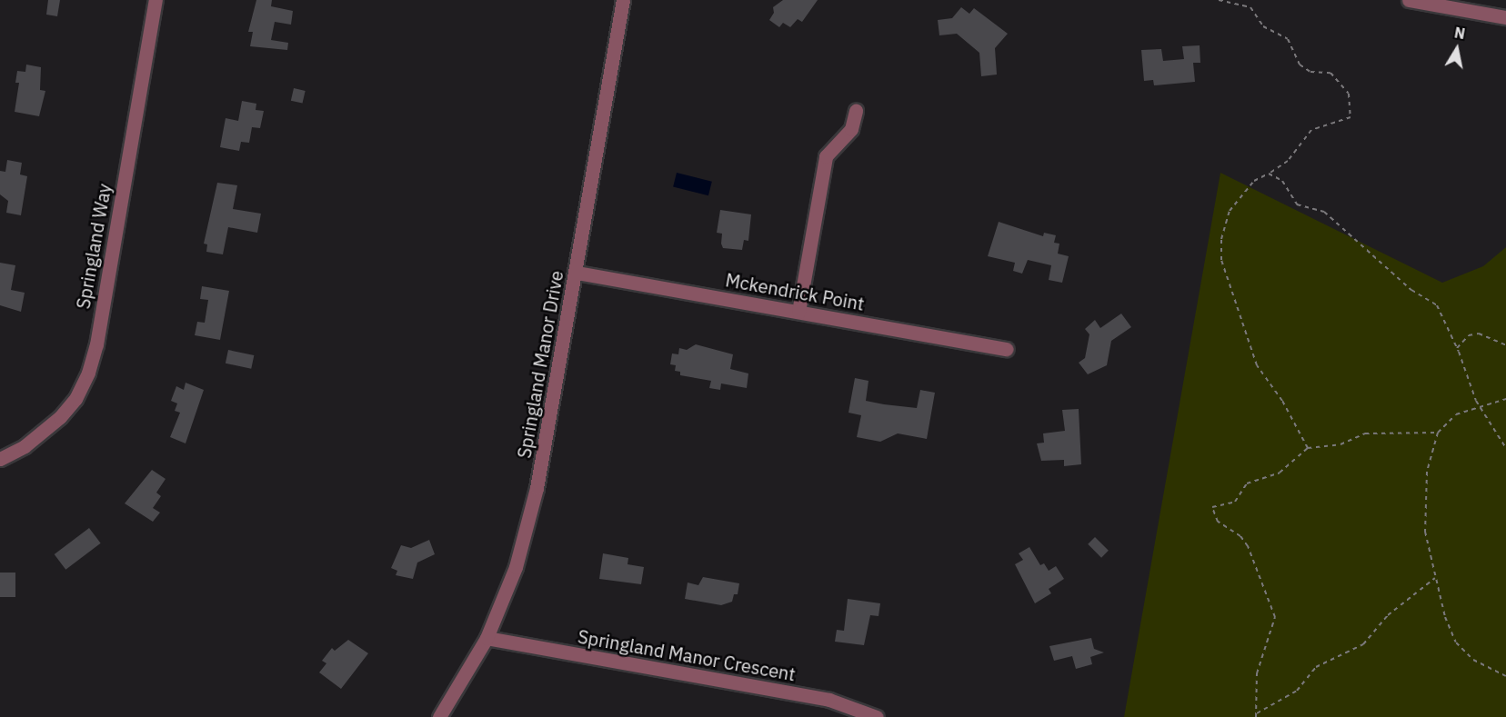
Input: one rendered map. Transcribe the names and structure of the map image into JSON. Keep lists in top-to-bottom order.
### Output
{
  "streets": {
    "street": [
      "Springland Way",
      "Mckendrick Point",
      "Springland Manor Drive",
      "Springland Manor Crescent"
    ]
  },
  "crossings": [
    ["Mckendrick Point", "Springland Manor Drive"],
    ["Springland Manor Drive", "Springland Manor Crescent"]
  ],
  "north": "top"
}
